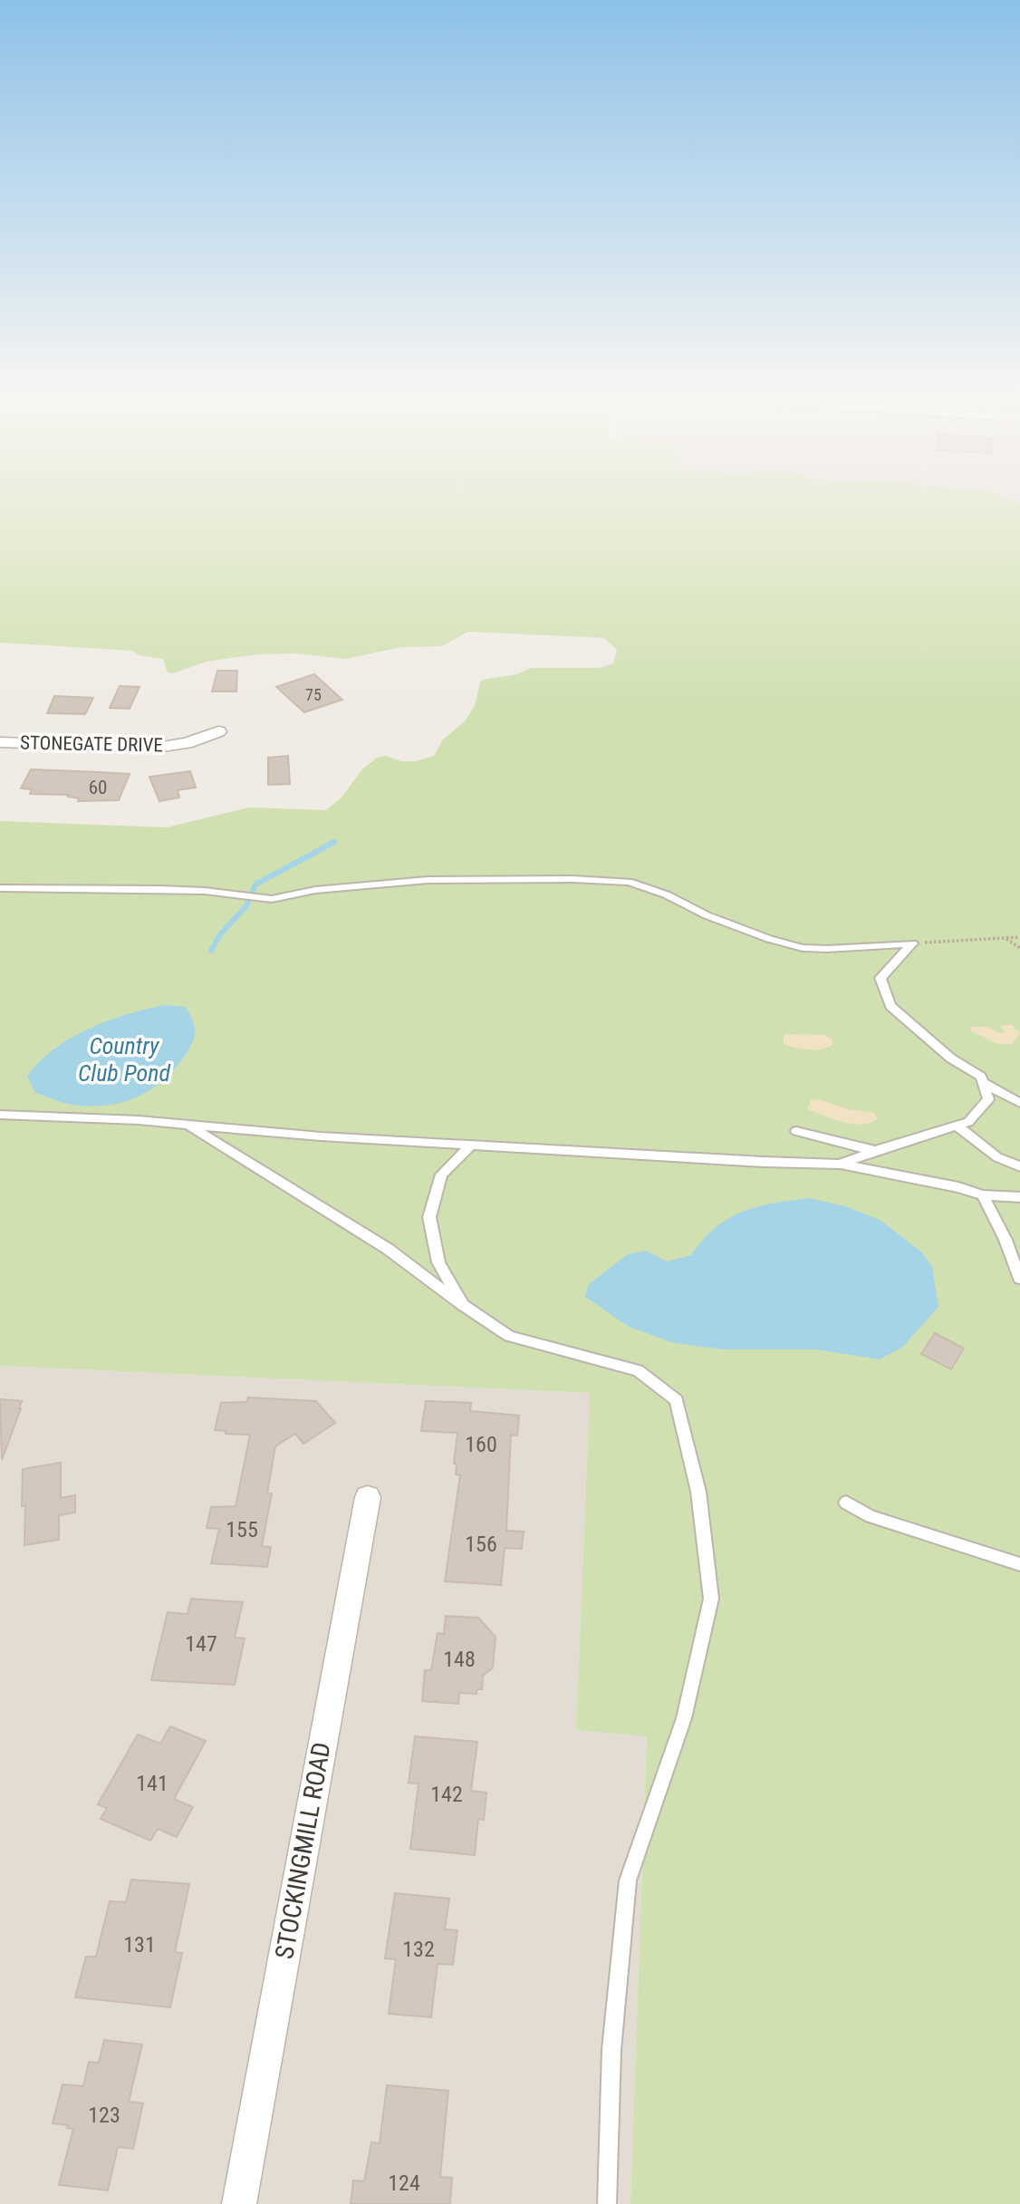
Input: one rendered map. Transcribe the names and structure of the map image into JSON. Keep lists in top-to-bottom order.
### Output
{
  "streets": {
    "street": ["STONEGATE DRIVE", "STOCKINGMILL ROAD"]
  },
  "water": ["Country Club Pond"],
  "house_numbers": [
    "75",
    "60",
    "160",
    "155",
    "156",
    "147",
    "148",
    "141",
    "142",
    "131",
    "132",
    "123",
    "124"
  ]
}
